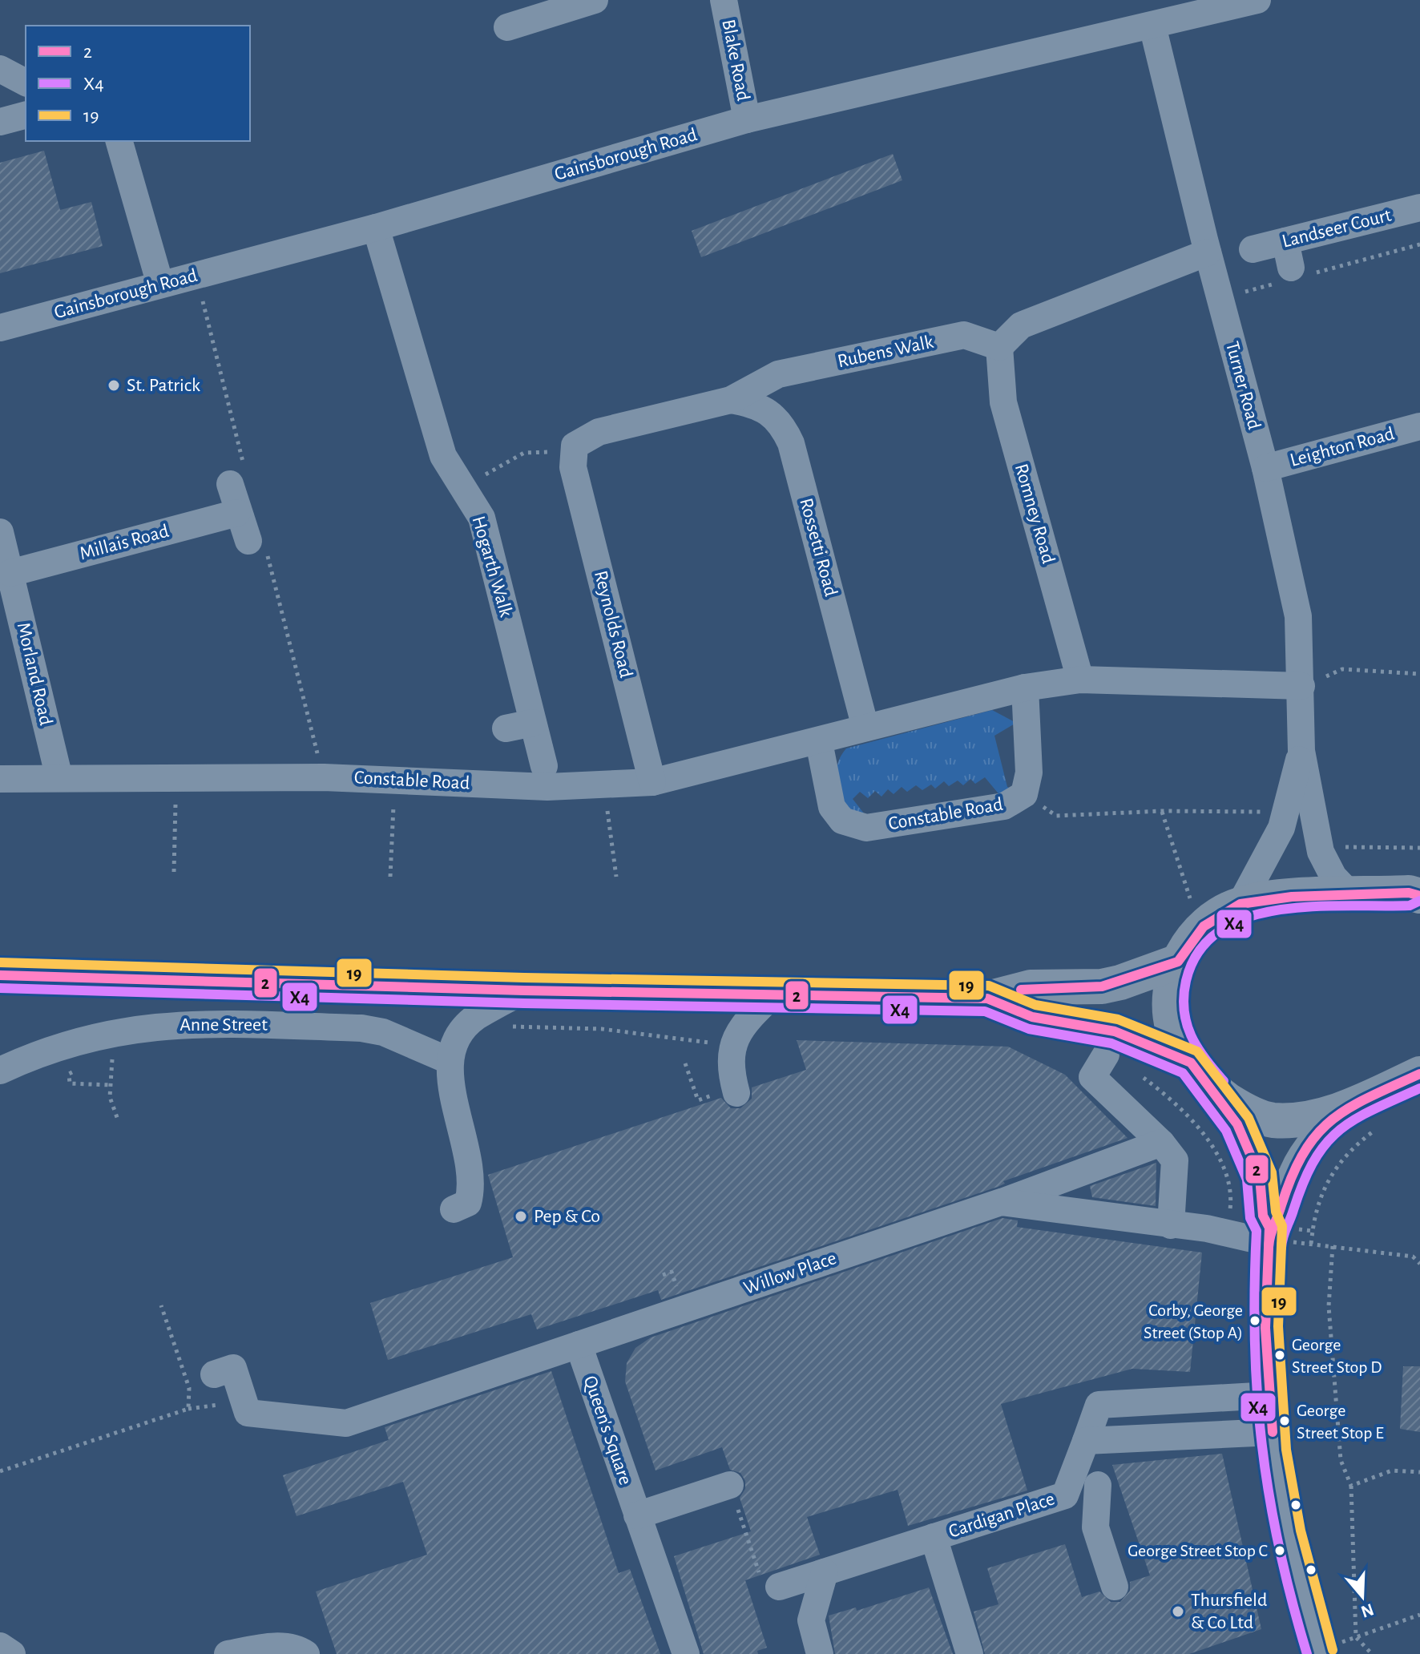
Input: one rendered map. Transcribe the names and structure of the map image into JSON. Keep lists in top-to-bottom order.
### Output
{
  "streets": {
    "street": [
      "Blake Road",
      "Gainsborough Road",
      "Landseer Court",
      "Rubens Walk",
      "Turner Road",
      "Leighton Road",
      "Romney Road",
      "Millais Road",
      "Rossetti Road",
      "Hogarth Walk",
      "Reynolds Road",
      "Morland Road",
      "Constable Road",
      "Anne Street",
      "Willow Place",
      "Queen's Square",
      "Cardigan Place"
    ]
  },
  "crossings": [
    ["Blake Road", "Gainsborough Road"],
    ["Gainsborough Road", "Turner Road"],
    ["Gainsborough Road", "Hogarth Walk"],
    ["Rubens Walk", "Romney Road"],
    ["Rubens Walk", "Rossetti Road"],
    ["Rubens Walk", "Reynolds Road"],
    ["Turner Road", "Leighton Road"],
    ["Turner Road", "Constable Road"],
    ["Romney Road", "Constable Road"],
    ["Millais Road", "Morland Road"],
    ["Rossetti Road", "Constable Road"],
    ["Reynolds Road", "Constable Road"],
    ["Morland Road", "Constable Road"],
    ["Willow Place", "Queen's Square"]
  ],
  "places": [
    "St. Patrick",
    "Pep & Co",
    "Corby, George Street (Stop A)",
    "George Street Stop D",
    "George Street Stop E",
    "George Street Stop C",
    "Thursfield & Co Ltd"
  ],
  "lines": ["transit line 2", "transit line X4", "transit line 19"],
  "legend": ["2", "X4", "19"],
  "north": "bottom"
}
